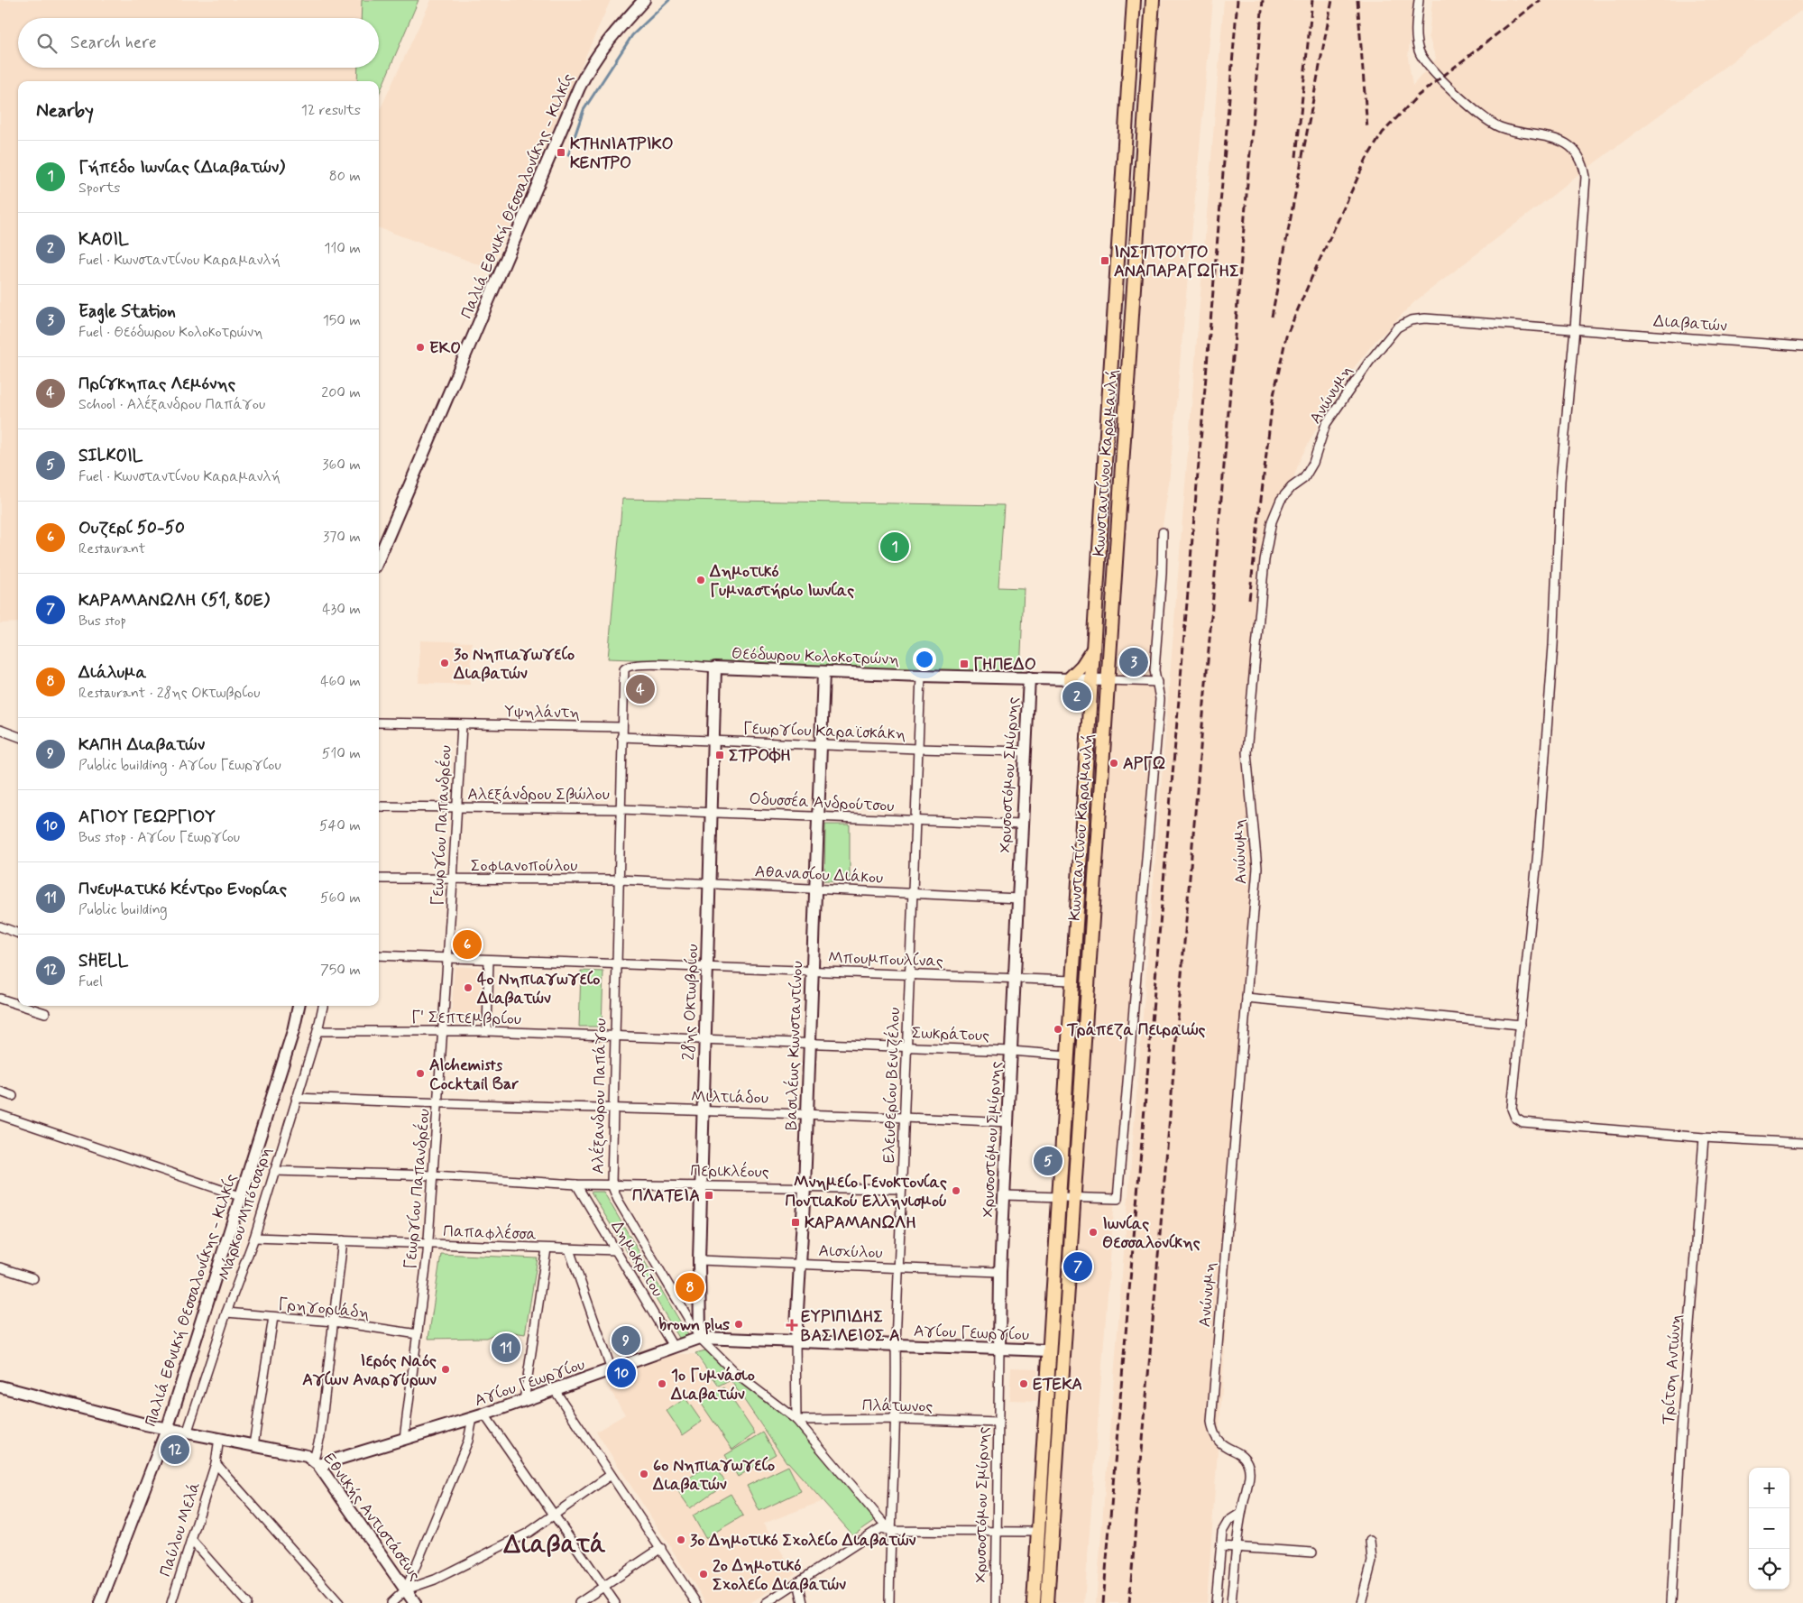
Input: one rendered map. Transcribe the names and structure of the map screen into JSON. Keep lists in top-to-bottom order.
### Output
{
  "streets": {
    "main road": ["Κωνσταντίνου Καραμανλή"],
    "street": [
      "Παλιά Εθνική Θεσσαλονίκης - Κιλκίς",
      "Διαβατών",
      "Ανώνυμη",
      "Θεόδωρου Κολοκοτρώνη",
      "Υψηλάντη",
      "Γεωργίου Καραϊσκάκη",
      "Χρυσοστόμου Σμύρνης",
      "Αλεξάνδρου Σβώλου",
      "Οδυσσέα Ανδρούτσου",
      "Γεωργίου Παπανδρέου",
      "Σοφιανοπούλου",
      "Αθανασίου Διάκου",
      "Μπουμπουλίνας",
      "28ης Οκτωβρίου",
      "Γ' Σεπτεμβρίου",
      "Σωκράτους",
      "Βασιλέως Κωνσταντίνου",
      "Ελευθερίου Βενιζέλου",
      "Αλέξανδρου Παπάγου",
      "Μιλτιάδου",
      "Περικλέους",
      "Μάρκου Μπότσαρη",
      "Παπαφλέσσα",
      "Αισχύλου",
      "Δημοκρίτου",
      "Γρηγοριάδη",
      "Αγίου Γεωργίου",
      "Τρίτση Αντώνη",
      "Πλάτωνος",
      "Εθνικής Αντιστάσεως",
      "Παύλου Μελά"
    ]
  },
  "crossings": [
    ["Παλιά Εθνική Θεσσαλονίκης - Κιλκίς", "Εθνικής Αντιστάσεως"],
    ["Διαβατών", "Ανώνυμη"],
    ["Κωνσταντίνου Καραμανλή", "Θεόδωρου Κολοκοτρώνη"],
    ["Κωνσταντίνου Καραμανλή", "Μπουμπουλίνας"],
    ["Κωνσταντίνου Καραμανλή", "Σωκράτους"],
    ["Κωνσταντίνου Καραμανλή", "Αγίου Γεωργίου"],
    ["Θεόδωρου Κολοκοτρώνη", "Χρυσοστόμου Σμύρνης"],
    ["Θεόδωρου Κολοκοτρώνη", "28ης Οκτωβρίου"],
    ["Θεόδωρου Κολοκοτρώνη", "Βασιλέως Κωνσταντίνου"],
    ["Θεόδωρου Κολοκοτρώνη", "Ελευθερίου Βενιζέλου"],
    ["Θεόδωρου Κολοκοτρώνη", "Αλέξανδρου Παπάγου"],
    ["Υψηλάντη", "Γεωργίου Παπανδρέου"],
    ["Υψηλάντη", "Αλέξανδρου Παπάγου"],
    ["Γεωργίου Καραϊσκάκη", "Χρυσοστόμου Σμύρνης"],
    ["Γεωργίου Καραϊσκάκη", "28ης Οκτωβρίου"],
    ["Γεωργίου Καραϊσκάκη", "Βασιλέως Κωνσταντίνου"],
    ["Γεωργίου Καραϊσκάκη", "Ελευθερίου Βενιζέλου"],
    ["Γεωργίου Καραϊσκάκη", "Αλέξανδρου Παπάγου"],
    ["Χρυσοστόμου Σμύρνης", "Οδυσσέα Ανδρούτσου"],
    ["Χρυσοστόμου Σμύρνης", "Αθανασίου Διάκου"],
    ["Χρυσοστόμου Σμύρνης", "Μπουμπουλίνας"],
    ["Χρυσοστόμου Σμύρνης", "Σωκράτους"],
    ["Χρυσοστόμου Σμύρνης", "Μιλτιάδου"],
    ["Χρυσοστόμου Σμύρνης", "Αισχύλου"],
    ["Χρυσοστόμου Σμύρνης", "Αγίου Γεωργίου"],
    ["Χρυσοστόμου Σμύρνης", "Πλάτωνος"],
    ["Αλεξάνδρου Σβώλου", "Οδυσσέα Ανδρούτσου"],
    ["Αλεξάνδρου Σβώλου", "Γεωργίου Παπανδρέου"],
    ["Αλεξάνδρου Σβώλου", "Αλέξανδρου Παπάγου"],
    ["Οδυσσέα Ανδρούτσου", "28ης Οκτωβρίου"],
    ["Οδυσσέα Ανδρούτσου", "Βασιλέως Κωνσταντίνου"],
    ["Οδυσσέα Ανδρούτσου", "Ελευθερίου Βενιζέλου"],
    ["Οδυσσέα Ανδρούτσου", "Αλέξανδρου Παπάγου"],
    ["Γεωργίου Παπανδρέου", "Σοφιανοπούλου"],
    ["Γεωργίου Παπανδρέου", "Μπουμπουλίνας"],
    ["Γεωργίου Παπανδρέου", "Γ' Σεπτεμβρίου"],
    ["Γεωργίου Παπανδρέου", "Μιλτιάδου"],
    ["Γεωργίου Παπανδρέου", "Περικλέους"],
    ["Γεωργίου Παπανδρέου", "Παπαφλέσσα"],
    ["Γεωργίου Παπανδρέου", "Γρηγοριάδη"],
    ["Γεωργίου Παπανδρέου", "Αγίου Γεωργίου"],
    ["Σοφιανοπούλου", "Αθανασίου Διάκου"],
    ["Σοφιανοπούλου", "Αλέξανδρου Παπάγου"],
    ["Αθανασίου Διάκου", "28ης Οκτωβρίου"],
    ["Αθανασίου Διάκου", "Βασιλέως Κωνσταντίνου"],
    ["Αθανασίου Διάκου", "Ελευθερίου Βενιζέλου"],
    ["Αθανασίου Διάκου", "Αλέξανδρου Παπάγου"],
    ["Μπουμπουλίνας", "28ης Οκτωβρίου"],
    ["Μπουμπουλίνας", "Βασιλέως Κωνσταντίνου"],
    ["Μπουμπουλίνας", "Ελευθερίου Βενιζέλου"],
    ["Μπουμπουλίνας", "Αλέξανδρου Παπάγου"],
    ["28ης Οκτωβρίου", "Σωκράτους"],
    ["28ης Οκτωβρίου", "Αλέξανδρου Παπάγου"],
    ["28ης Οκτωβρίου", "Μιλτιάδου"],
    ["28ης Οκτωβρίου", "Περικλέους"],
    ["28ης Οκτωβρίου", "Αισχύλου"],
    ["28ης Οκτωβρίου", "Αγίου Γεωργίου"],
    ["Γ' Σεπτεμβρίου", "Σωκράτους"],
    ["Γ' Σεπτεμβρίου", "Αλέξανδρου Παπάγου"],
    ["Γ' Σεπτεμβρίου", "Μάρκου Μπότσαρη"],
    ["Σωκράτους", "Βασιλέως Κωνσταντίνου"],
    ["Σωκράτους", "Ελευθερίου Βενιζέλου"],
    ["Σωκράτους", "Αλέξανδρου Παπάγου"],
    ["Βασιλέως Κωνσταντίνου", "Αλέξανδρου Παπάγου"],
    ["Βασιλέως Κωνσταντίνου", "Μιλτιάδου"],
    ["Βασιλέως Κωνσταντίνου", "Περικλέους"],
    ["Βασιλέως Κωνσταντίνου", "Αισχύλου"],
    ["Βασιλέως Κωνσταντίνου", "Αγίου Γεωργίου"],
    ["Βασιλέως Κωνσταντίνου", "Πλάτωνος"],
    ["Ελευθερίου Βενιζέλου", "Αλέξανδρου Παπάγου"],
    ["Ελευθερίου Βενιζέλου", "Μιλτιάδου"],
    ["Ελευθερίου Βενιζέλου", "Περικλέους"],
    ["Ελευθερίου Βενιζέλου", "Αισχύλου"],
    ["Ελευθερίου Βενιζέλου", "Αγίου Γεωργίου"],
    ["Ελευθερίου Βενιζέλου", "Πλάτωνος"],
    ["Αλέξανδρου Παπάγου", "Μιλτιάδου"],
    ["Αλέξανδρου Παπάγου", "Περικλέους"],
    ["Αλέξανδρου Παπάγου", "Αγίου Γεωργίου"],
    ["Αλέξανδρου Παπάγου", "Πλάτωνος"],
    ["Μιλτιάδου", "Μάρκου Μπότσαρη"],
    ["Περικλέους", "Μάρκου Μπότσαρη"],
    ["Περικλέους", "Δημοκρίτου"],
    ["Μάρκου Μπότσαρη", "Παπαφλέσσα"],
    ["Μάρκου Μπότσαρη", "Γρηγοριάδη"],
    ["Μάρκου Μπότσαρη", "Εθνικής Αντιστάσεως"],
    ["Παπαφλέσσα", "Δημοκρίτου"],
    ["Δημοκρίτου", "Αγίου Γεωργίου"],
    ["Αγίου Γεωργίου", "Εθνικής Αντιστάσεως"],
    ["Εθνικής Αντιστάσεως", "Παύλου Μελά"]
  ],
  "districts": ["Διαβατά"],
  "places": {
    "transit": [
      "ΚΤΗΝΙΑΤΡΙΚΟ ΚΕΝΤΡΟ",
      "ΙΝΣΤΙΤΟΥΤΟ ΑΝΑΠΑΡΑΓΩΓΗΣ",
      "ΓΗΠΕΔΟ",
      "ΣΤΡΟΦΗ",
      "ΠΛΑΤΕΙΑ",
      "ΚΑΡΑΜΑΝΩΛΗ"
    ],
    "other": [
      "EKO",
      "Δημοτικό Γυμναστήριο Ιωνίας",
      "3ο Νηπιαγωγείο Διαβατών",
      "ΑΡΓΩ",
      "4ο Νηπιαγωγείο Διαβατών",
      "Τράπεζα Πειραιώς",
      "Alchemists Cocktail Bar",
      "Μνημείο Γενοκτονίας Ποντιακού Ελληνισμού",
      "Ιωνίας Θεσσαλονίκης",
      "brown plus",
      "Ιερός Ναός Αγίων Αναργύρων",
      "1ο Γυμνάσιο Διαβατών",
      "ΕΤΕΚΑ",
      "6ο Νηπιαγωγείο Διαβατών",
      "3ο Δημοτικό Σχολείο Διαβατών",
      "2ο Δημοτικό Σχολείο Διαβατών"
    ],
    "health": ["ΕΥΡΙΠΙΔΗΣ ΒΑΣΙΛΕΙΟΣ Α"]
  },
  "page": {
    "search": "Search here",
    "heading": ["Nearby", "12 results"],
    "list": [
      {
        "mark": "1",
        "name": "Γήπεδο Ιωνίας (Διαβατών)",
        "note": "Sports",
        "value": "80 m"
      },
      {
        "mark": "2",
        "name": "KAOIL",
        "note": "Fuel · Κωνσταντίνου Καραμανλή",
        "value": "110 m"
      },
      {
        "mark": "3",
        "name": "Eagle Station",
        "note": "Fuel · Θεόδωρου Κολοκοτρώνη",
        "value": "150 m"
      },
      {
        "mark": "4",
        "name": "Πρίγκηπας Λεμόνης",
        "note": "School · Αλέξανδρου Παπάγου",
        "value": "200 m"
      },
      {
        "mark": "5",
        "name": "SILKOIL",
        "note": "Fuel · Κωνσταντίνου Καραμανλή",
        "value": "360 m"
      },
      {
        "mark": "6",
        "name": "Ουζερί 50-50",
        "note": "Restaurant",
        "value": "370 m"
      },
      {
        "mark": "7",
        "name": "ΚΑΡΑΜΑΝΩΛΗ (51, 80Ε)",
        "note": "Bus stop",
        "value": "430 m"
      },
      {
        "mark": "8",
        "name": "Διάλυμα",
        "note": "Restaurant · 28ης Οκτωβρίου",
        "value": "460 m"
      },
      {
        "mark": "9",
        "name": "ΚΑΠΗ Διαβατών",
        "note": "Public building · Αγίου Γεωργίου",
        "value": "510 m"
      },
      {
        "mark": "10",
        "name": "ΑΓΙΟΥ ΓΕΩΡΓΙΟΥ",
        "note": "Bus stop · Αγίου Γεωργίου",
        "value": "540 m"
      },
      {
        "mark": "11",
        "name": "Πνευματικό Κέντρο Ενορίας",
        "note": "Public building",
        "value": "560 m"
      },
      {
        "mark": "12",
        "name": "SHELL",
        "note": "Fuel",
        "value": "750 m"
      }
    ],
    "pins": [
      "1",
      "3",
      "4",
      "2",
      "6",
      "5",
      "7",
      "8",
      "9",
      "11",
      "10",
      "12"
    ],
    "map_buttons": ["+", "−"]
  }
}
